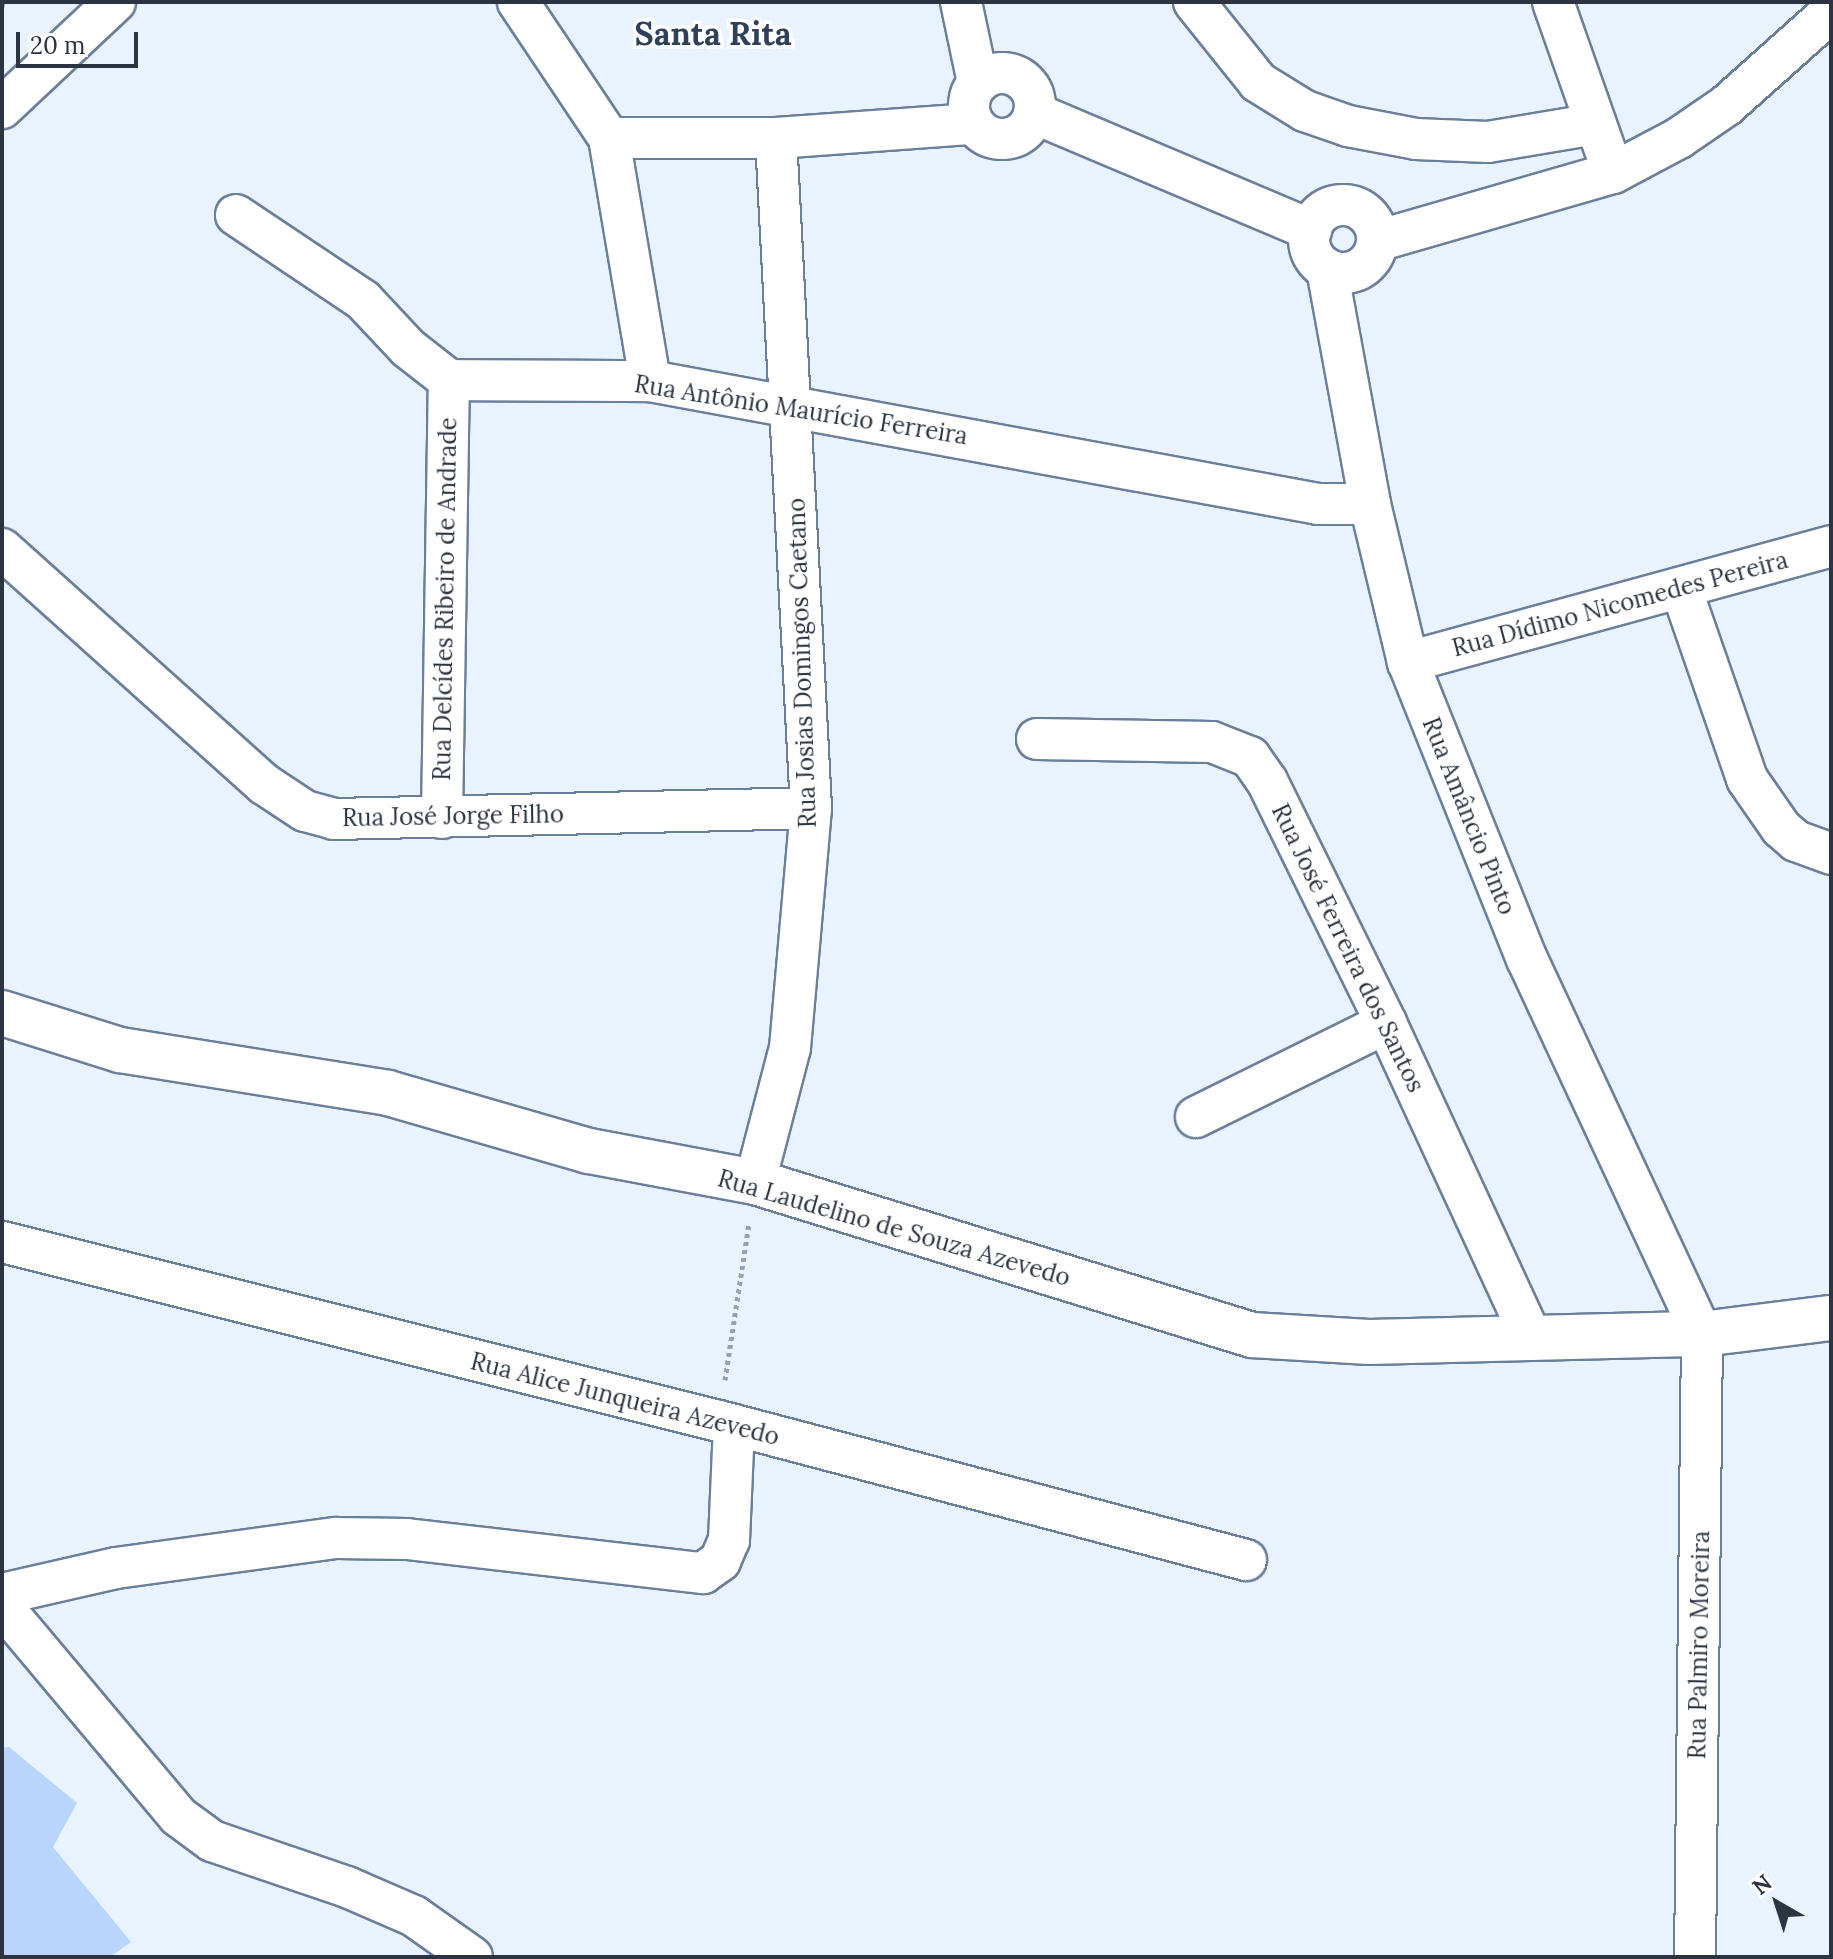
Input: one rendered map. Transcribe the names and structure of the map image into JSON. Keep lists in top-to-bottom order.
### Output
{
  "streets": {
    "street": [
      "Rua Antônio Maurício Ferreira",
      "Rua Delcídes Ribeiro de Andrade",
      "Rua Dídimo Nicomedes Pereira",
      "Rua Josias Domingos Caetano",
      "Rua José Jorge Filho",
      "Rua Amâncio Pinto",
      "Rua José Ferreira dos Santos",
      "Rua Laudelino de Souza Azevedo",
      "Rua Alice Junqueira Azevedo",
      "Rua Palmiro Moreira"
    ]
  },
  "crossings": [
    ["Rua Antônio Maurício Ferreira", "Rua Delcídes Ribeiro de Andrade"],
    ["Rua Antônio Maurício Ferreira", "Rua Josias Domingos Caetano"],
    ["Rua Antônio Maurício Ferreira", "Rua Amâncio Pinto"],
    ["Rua Delcídes Ribeiro de Andrade", "Rua José Jorge Filho"],
    ["Rua Dídimo Nicomedes Pereira", "Rua Amâncio Pinto"],
    ["Rua Josias Domingos Caetano", "Rua José Jorge Filho"],
    ["Rua Josias Domingos Caetano", "Rua Laudelino de Souza Azevedo"],
    ["Rua Amâncio Pinto", "Rua Laudelino de Souza Azevedo"],
    ["Rua Amâncio Pinto", "Rua Palmiro Moreira"],
    ["Rua José Ferreira dos Santos", "Rua Laudelino de Souza Azevedo"],
    ["Rua Laudelino de Souza Azevedo", "Rua Palmiro Moreira"]
  ],
  "districts": ["Santa Rita"],
  "scale_bar": "20 m",
  "north": "top left"
}
